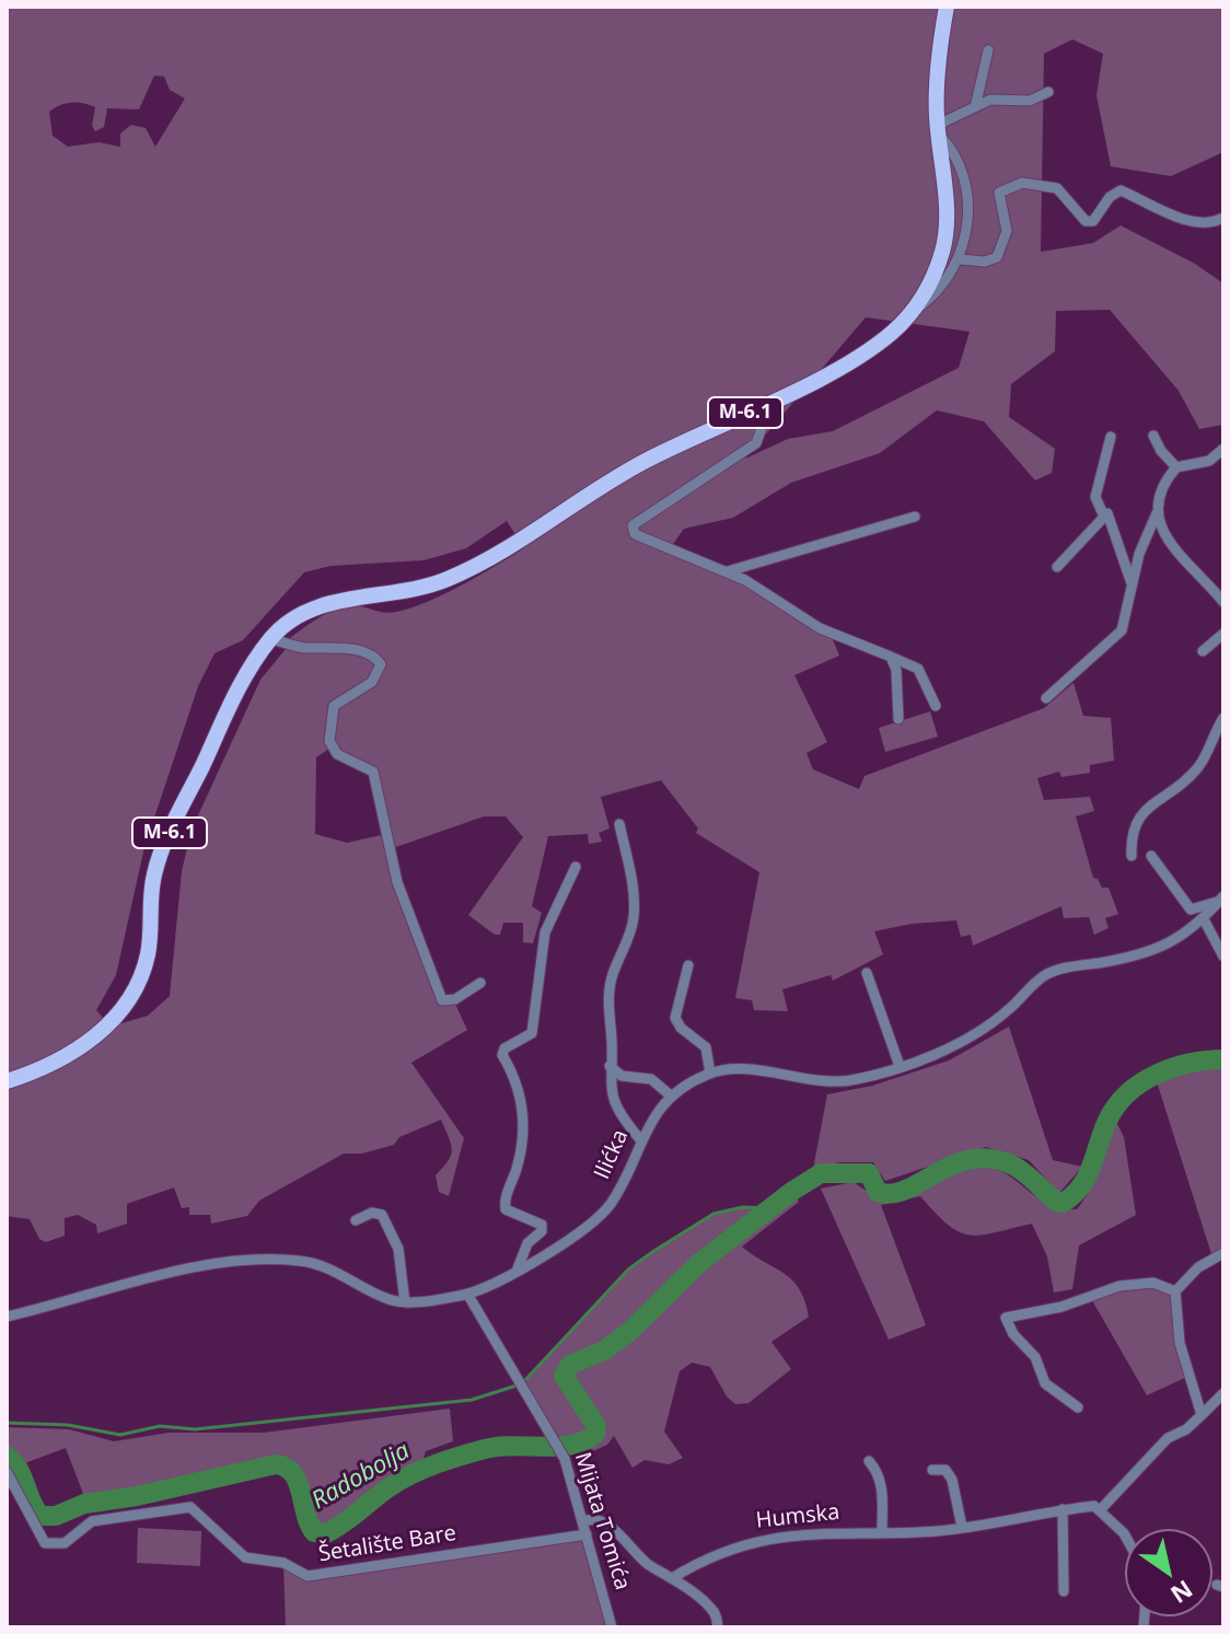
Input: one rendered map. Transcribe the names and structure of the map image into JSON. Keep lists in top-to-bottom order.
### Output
{
  "streets": {
    "main road": ["M-6.1"],
    "street": [
      "Ilićka",
      "Humska",
      "Mijata Tomića",
      "Šetalište Bare"
    ]
  },
  "crossings": [
    ["Ilićka", "Mijata Tomića"],
    ["Mijata Tomića", "Šetalište Bare"]
  ],
  "water": ["Radobolja"],
  "north": "bottom right"
}
